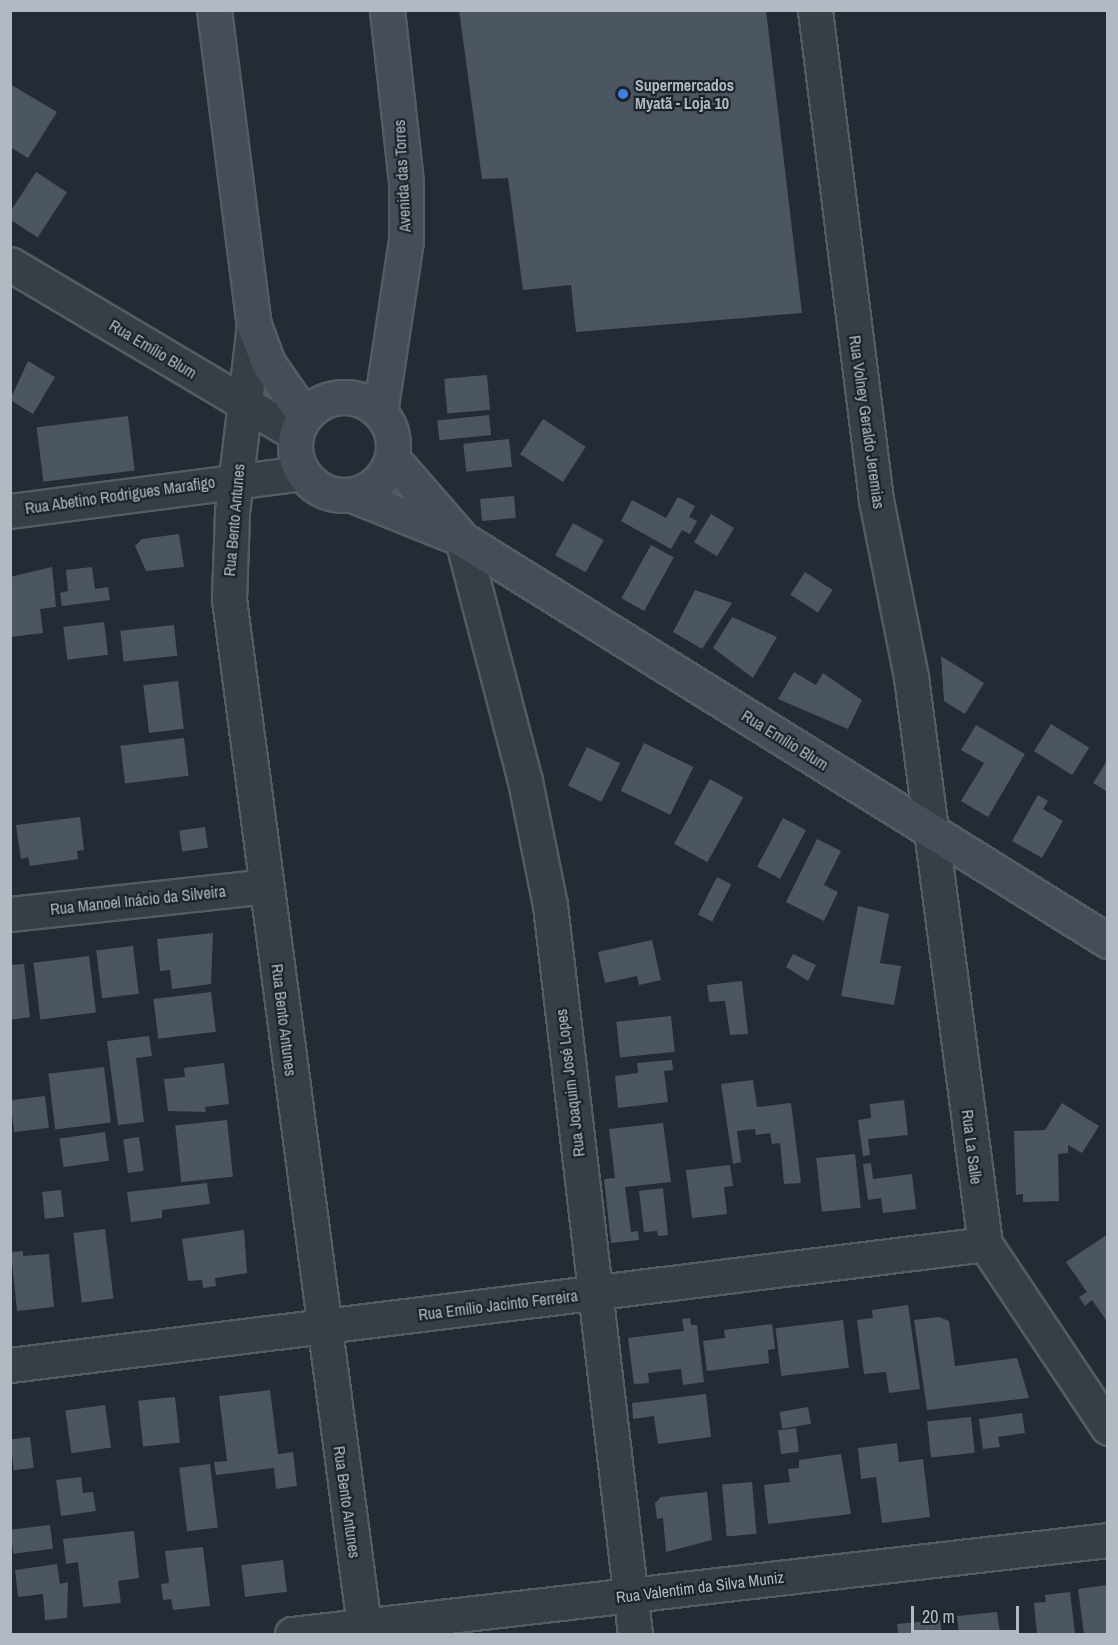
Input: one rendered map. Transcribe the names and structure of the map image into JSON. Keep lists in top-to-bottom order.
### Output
{
  "streets": {
    "main road": ["Avenida das Torres", "Rua Emílio Blum"],
    "street": [
      "Rua Volney Geraldo Jeremias",
      "Rua Abetino Rodrigues Marafigo",
      "Rua Bento Antunes",
      "Rua Manoel Inácio da Silveira",
      "Rua Joaquim José Lopes",
      "Rua La Salle",
      "Rua Emílio Jacinto Ferreira",
      "Rua Valentim da Silva Muniz"
    ]
  },
  "crossings": [
    ["Avenida das Torres", "Rua Emílio Blum"],
    ["Avenida das Torres", "Rua Abetino Rodrigues Marafigo"],
    ["Rua Emílio Blum", "Rua Volney Geraldo Jeremias"],
    ["Rua Emílio Blum", "Rua Abetino Rodrigues Marafigo"],
    ["Rua Emílio Blum", "Rua Bento Antunes"],
    ["Rua Emílio Blum", "Rua Joaquim José Lopes"],
    ["Rua Emílio Blum", "Rua La Salle"],
    ["Rua Volney Geraldo Jeremias", "Rua La Salle"],
    ["Rua Abetino Rodrigues Marafigo", "Rua Bento Antunes"],
    ["Rua Bento Antunes", "Rua Manoel Inácio da Silveira"],
    ["Rua Bento Antunes", "Rua Emílio Jacinto Ferreira"],
    ["Rua Bento Antunes", "Rua Valentim da Silva Muniz"],
    ["Rua Joaquim José Lopes", "Rua Emílio Jacinto Ferreira"],
    ["Rua Joaquim José Lopes", "Rua Valentim da Silva Muniz"],
    ["Rua La Salle", "Rua Emílio Jacinto Ferreira"]
  ],
  "places": ["Supermercados Myatã - Loja 10"],
  "scale_bar": "20 m"
}
